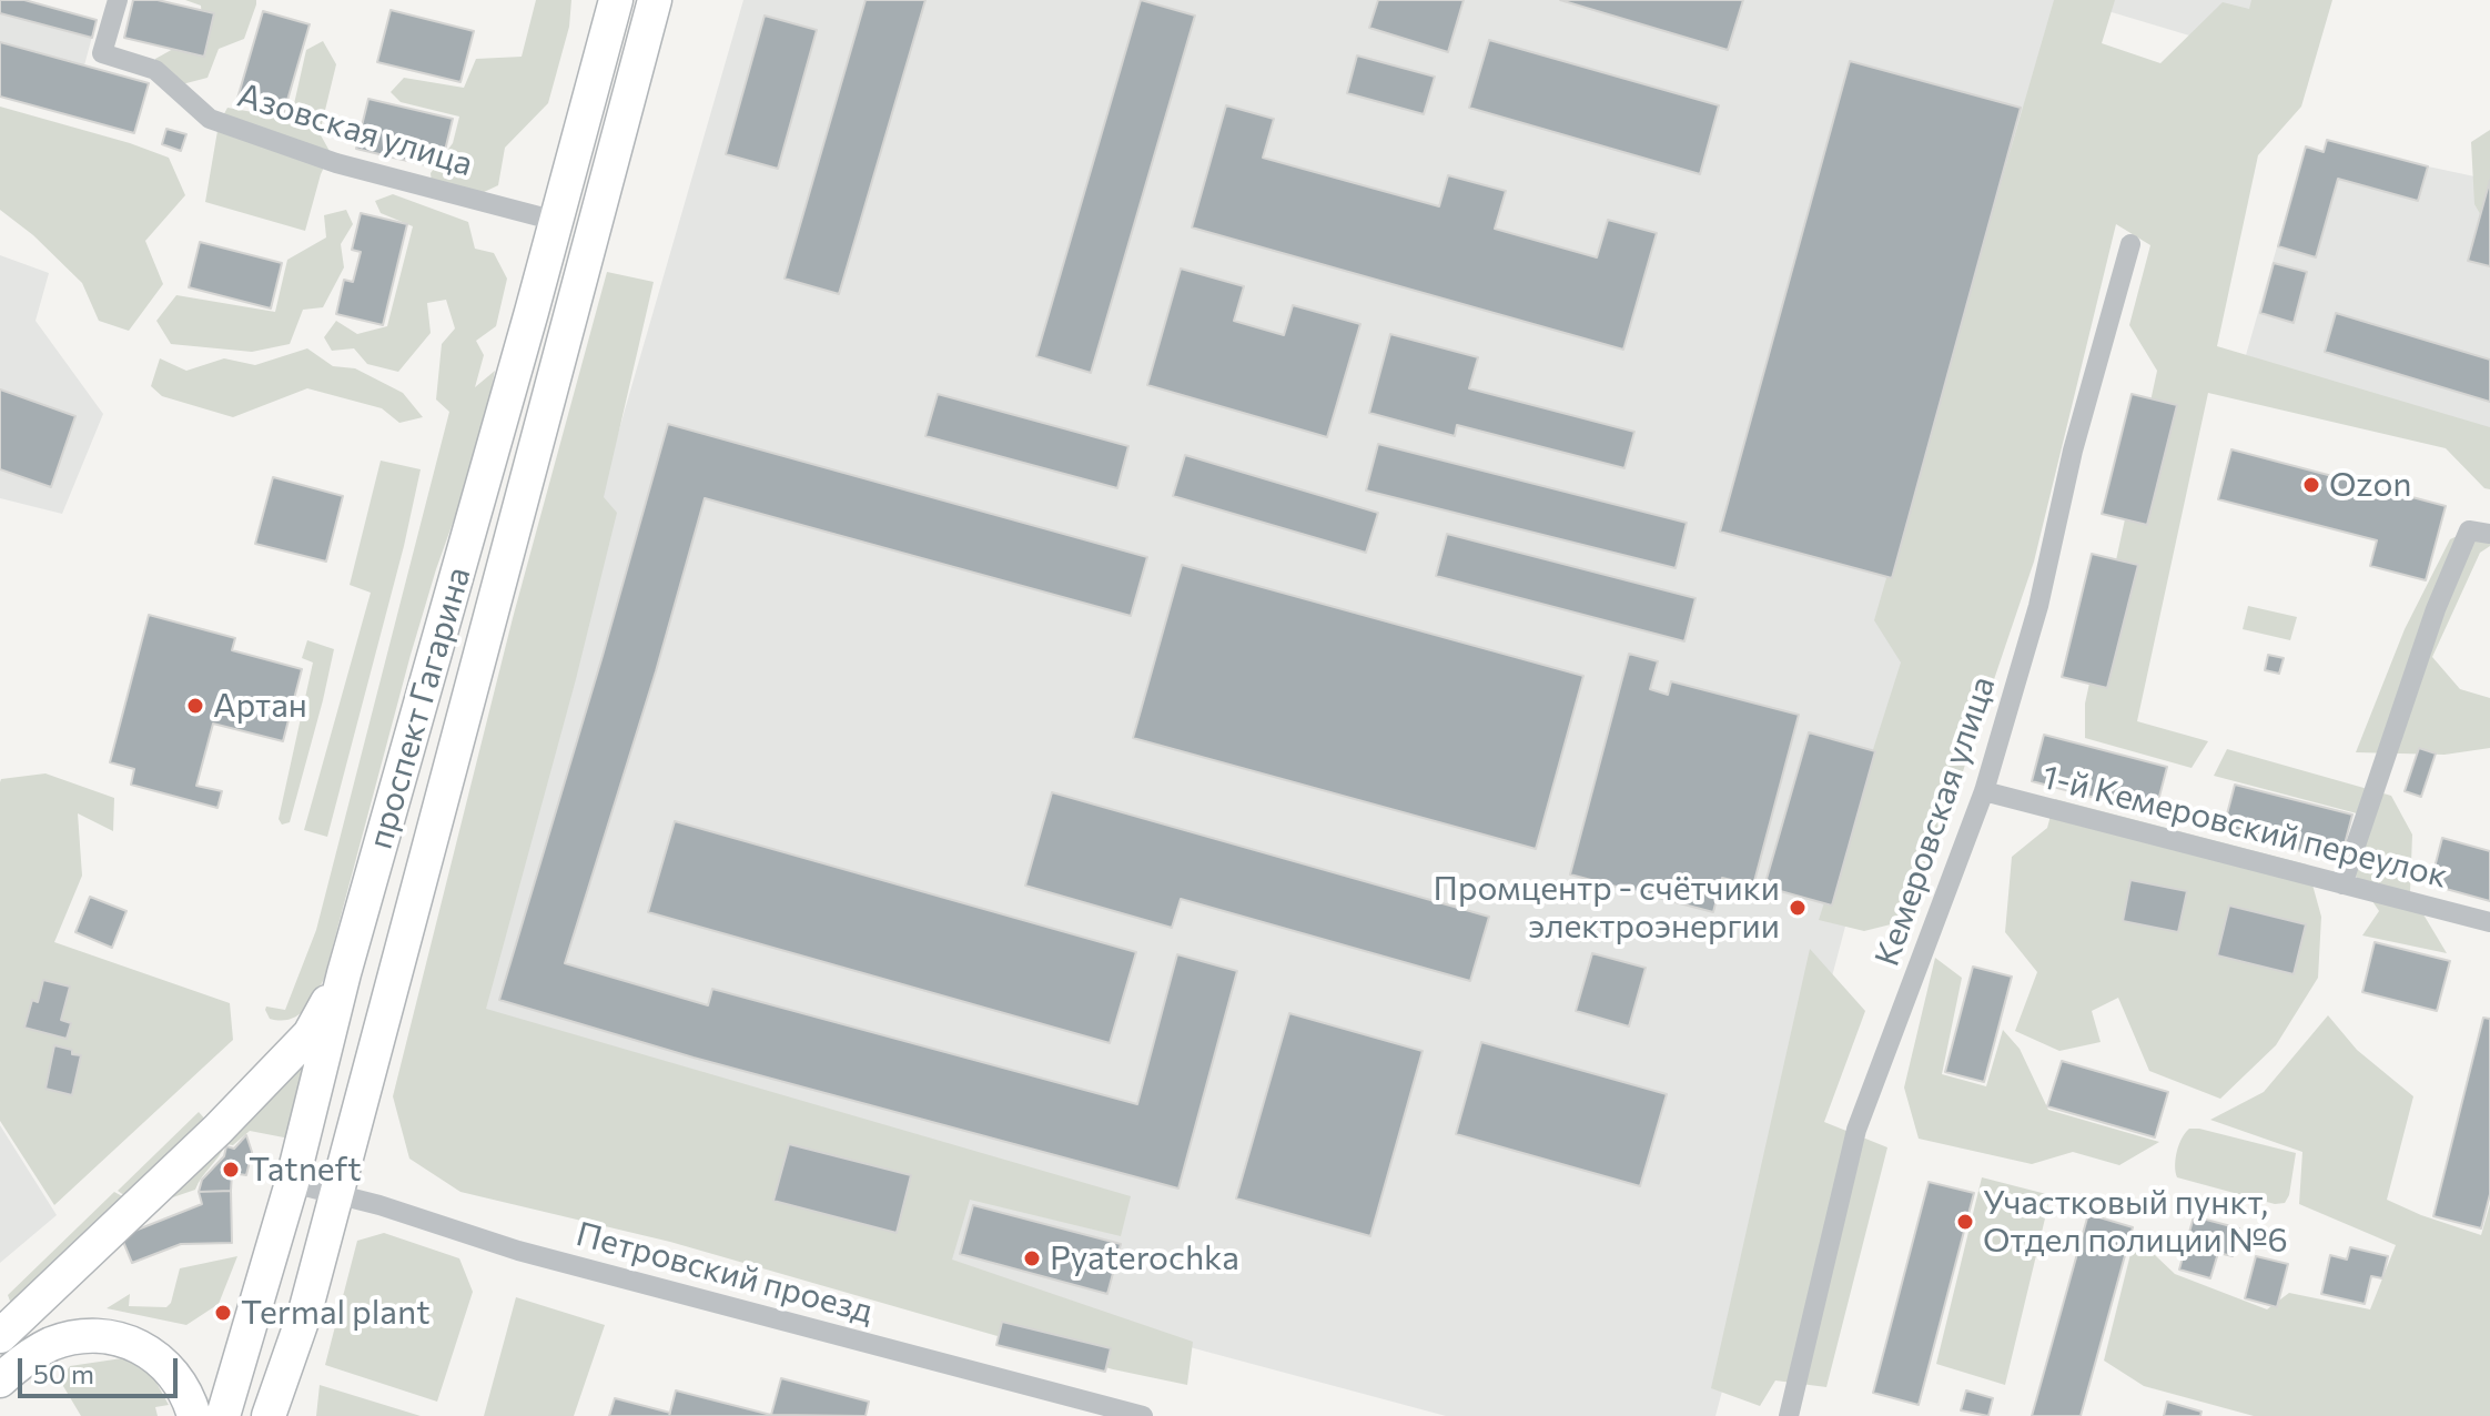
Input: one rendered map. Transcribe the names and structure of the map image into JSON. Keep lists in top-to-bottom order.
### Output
{
  "streets": {
    "main road": ["проспект Гагарина"],
    "street": [
      "Азовская улица",
      "Кемеровская улица",
      "1-й Кемеровский переулок",
      "Петровский проезд"
    ]
  },
  "crossings": [
    ["Азовская улица", "проспект Гагарина"],
    ["проспект Гагарина", "Петровский проезд"],
    ["Кемеровская улица", "1-й Кемеровский переулок"]
  ],
  "places": [
    "Ozon",
    "Артан",
    "Промцентр - счётчики электроэнергии",
    "Tatneft",
    "Участковый пункт, Отдел полиции №6",
    "Pyaterochka",
    "Termal plant"
  ],
  "scale_bar": "50 m"
}
